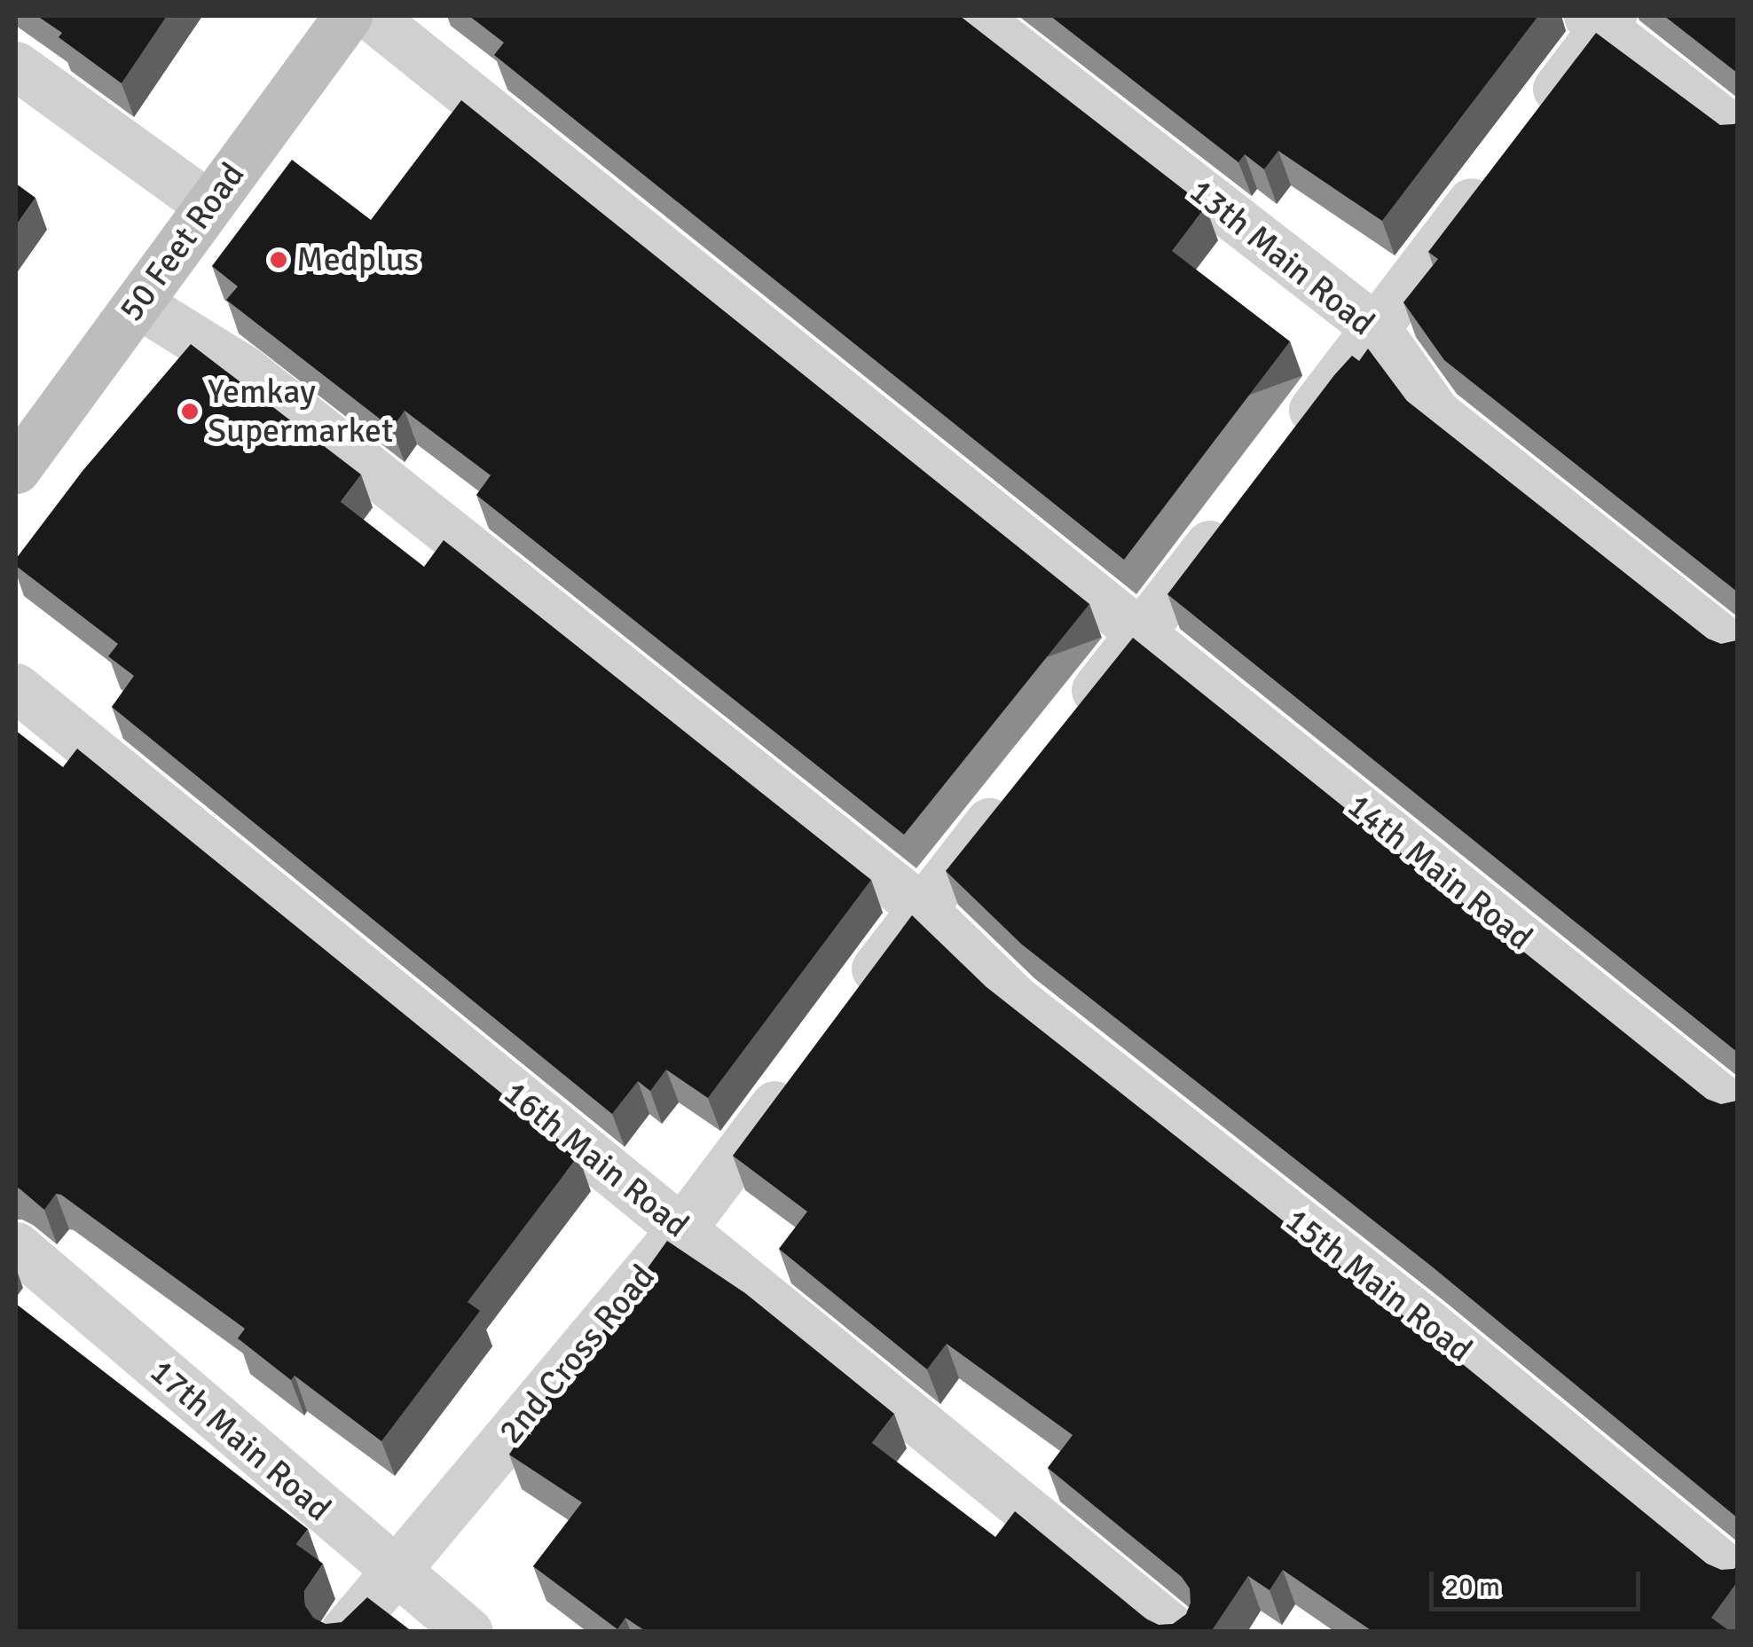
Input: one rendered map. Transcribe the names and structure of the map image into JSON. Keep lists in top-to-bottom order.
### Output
{
  "streets": {
    "main road": ["50 Feet Road"],
    "street": [
      "13th Main Road",
      "14th Main Road",
      "16th Main Road",
      "15th Main Road",
      "2nd Cross Road",
      "17th Main Road"
    ]
  },
  "crossings": [
    ["50 Feet Road", "15th Main Road"],
    ["16th Main Road", "2nd Cross Road"],
    ["2nd Cross Road", "17th Main Road"]
  ],
  "places": ["Medplus", "Yemkay Supermarket"],
  "scale_bar": "20 m"
}
